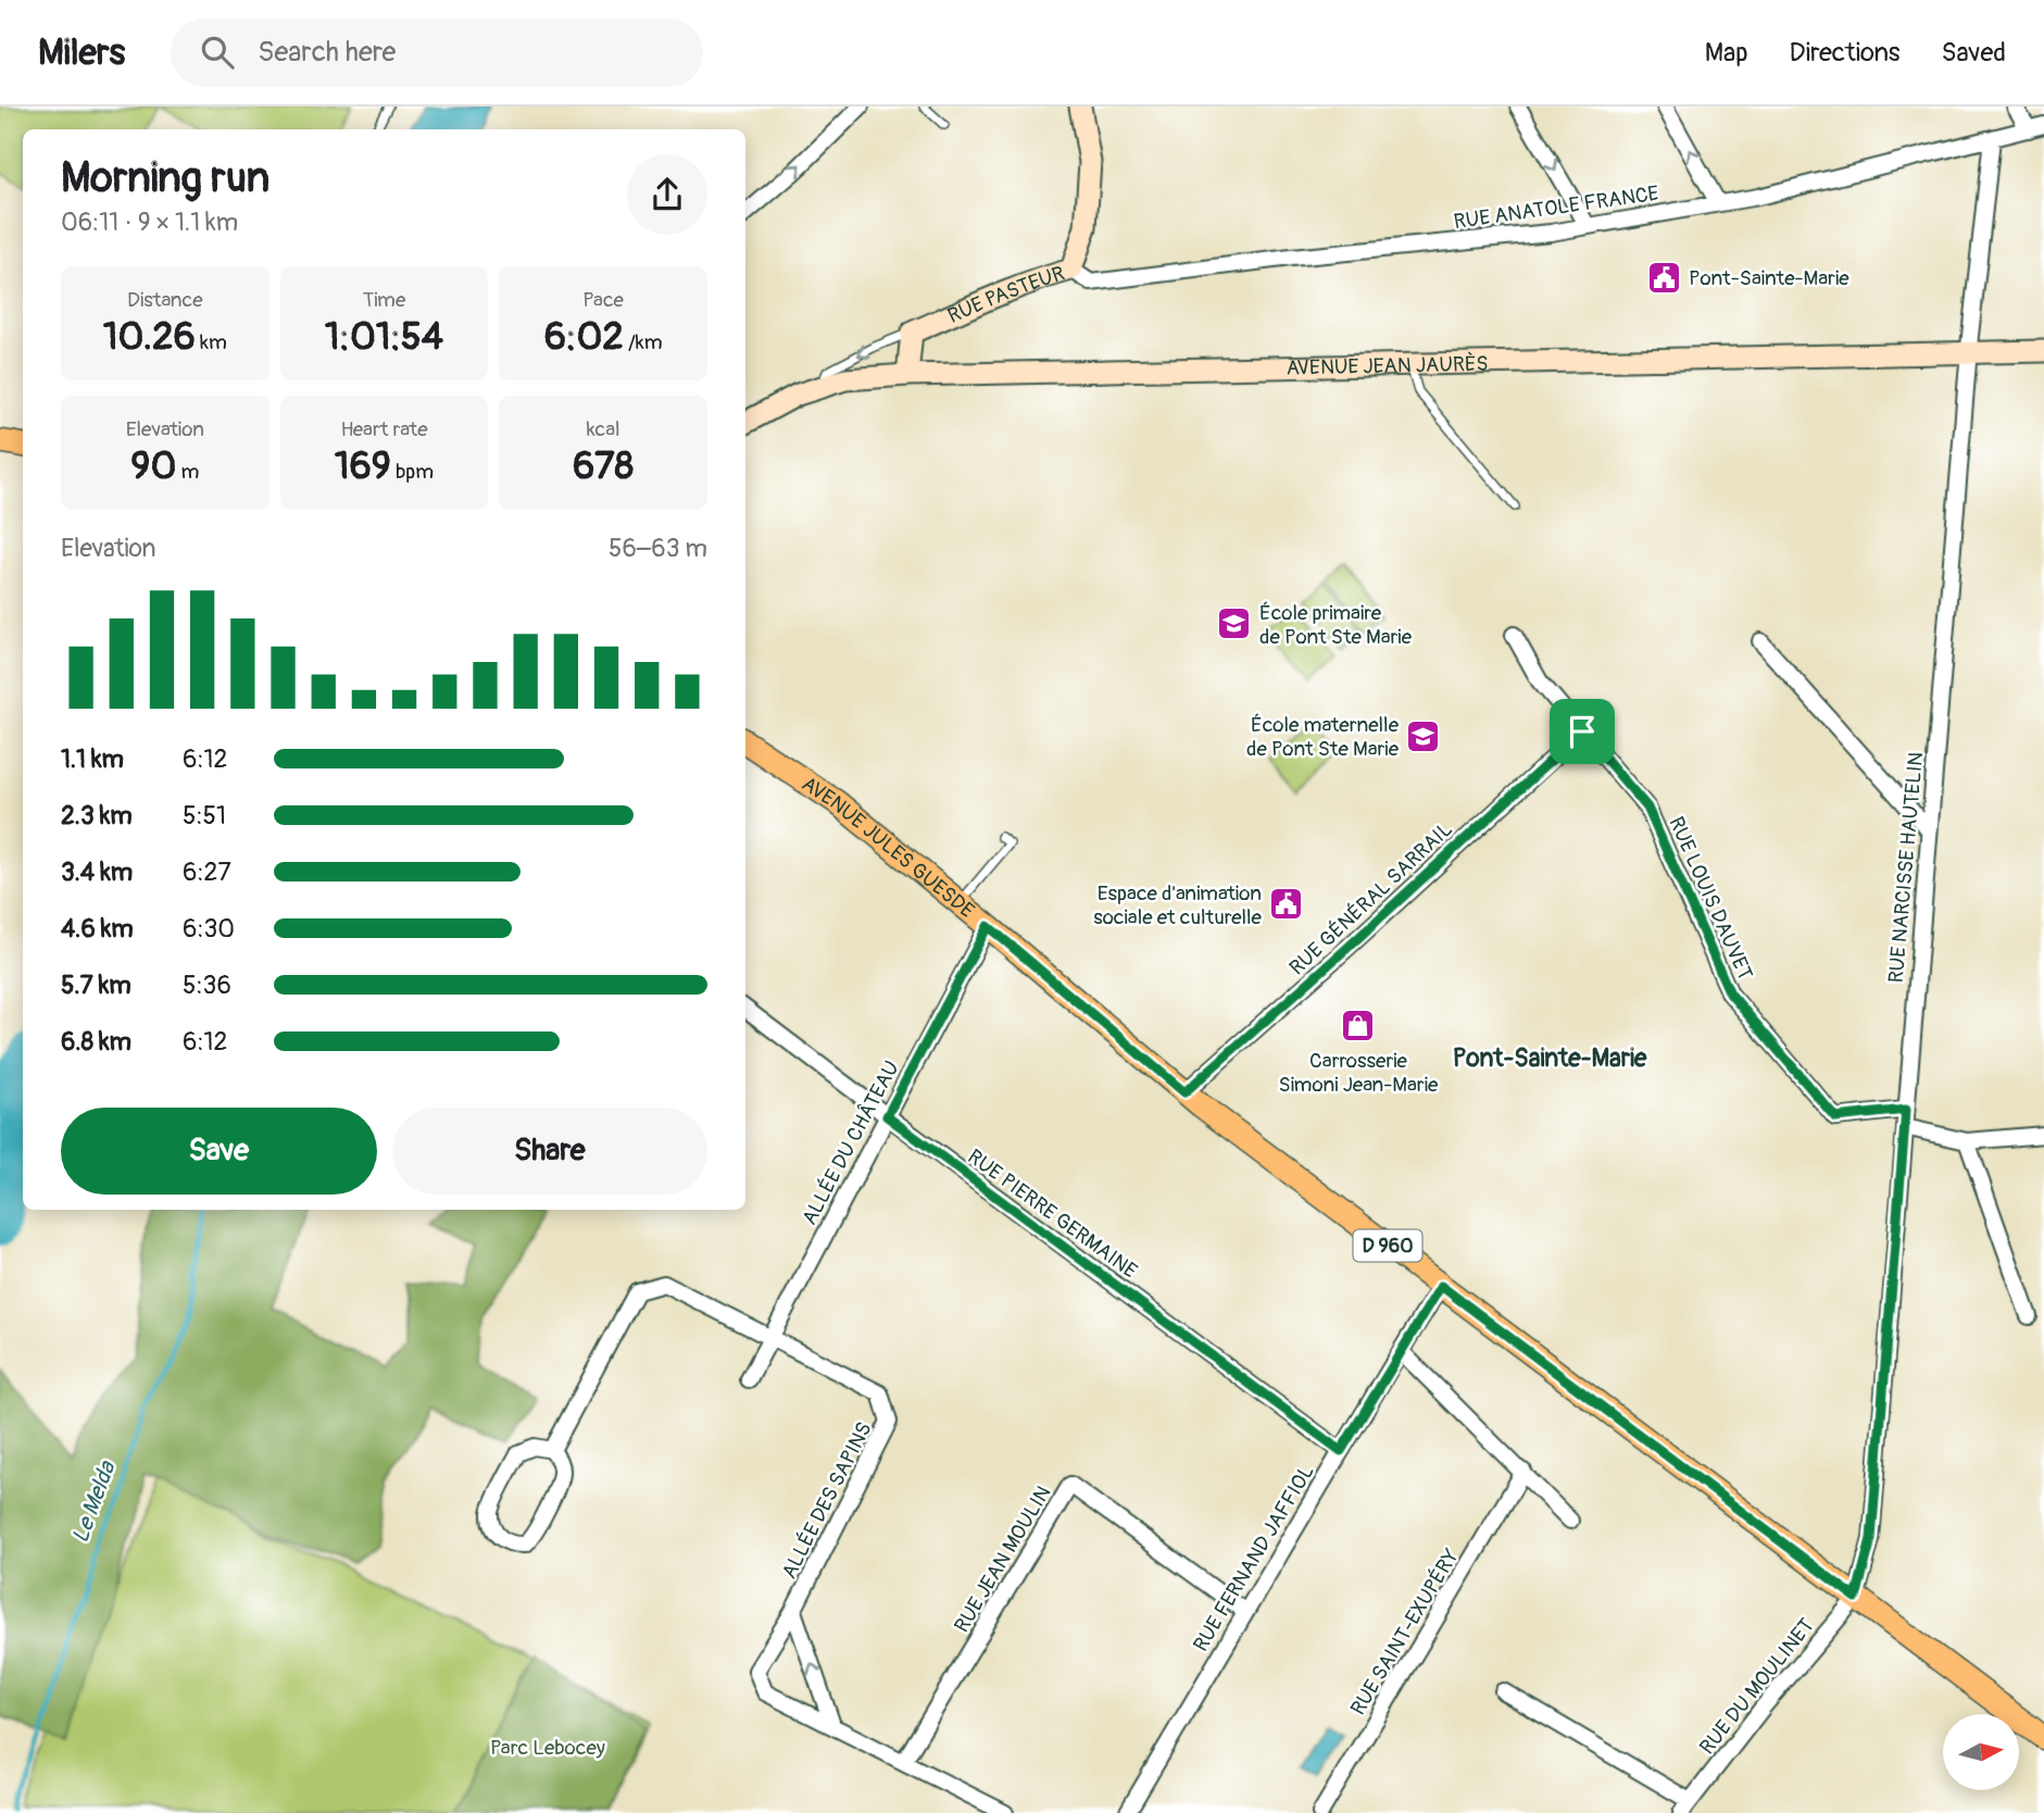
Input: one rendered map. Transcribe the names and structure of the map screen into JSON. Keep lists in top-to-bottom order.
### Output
{
  "streets": {
    "main road": [
      "RUE PASTEUR",
      "AVENUE JEAN JAURÈS",
      "AVENUE JULES GUESDE",
      "D 960"
    ],
    "street": [
      "RUE ANATOLE FRANCE",
      "RUE NARCISSE HAUTELIN",
      "RUE GÉNÉRAL SARRAIL",
      "RUE LOUIS DAUVET",
      "ALLÉE DU CHÂTEAU",
      "RUE PIERRE GERMAINE",
      "ALLÉE DES SAPINS",
      "RUE FERNAND JAFFIOL",
      "RUE JEAN MOULIN",
      "RUE SAINT-EXUPÉRY",
      "RUE DU MOULINET"
    ]
  },
  "crossings": [
    ["RUE ANATOLE FRANCE", "RUE PASTEUR"],
    ["RUE ANATOLE FRANCE", "RUE NARCISSE HAUTELIN"],
    ["AVENUE JEAN JAURÈS", "RUE NARCISSE HAUTELIN"],
    ["AVENUE JULES GUESDE", "RUE NARCISSE HAUTELIN"],
    ["AVENUE JULES GUESDE", "RUE GÉNÉRAL SARRAIL"],
    ["AVENUE JULES GUESDE", "ALLÉE DU CHÂTEAU"],
    ["AVENUE JULES GUESDE", "RUE FERNAND JAFFIOL"],
    ["AVENUE JULES GUESDE", "RUE DU MOULINET"],
    ["RUE NARCISSE HAUTELIN", "RUE LOUIS DAUVET"],
    ["RUE NARCISSE HAUTELIN", "RUE DU MOULINET"],
    ["RUE GÉNÉRAL SARRAIL", "RUE LOUIS DAUVET"],
    ["ALLÉE DU CHÂTEAU", "RUE PIERRE GERMAINE"],
    ["ALLÉE DU CHÂTEAU", "ALLÉE DES SAPINS"],
    ["RUE PIERRE GERMAINE", "RUE FERNAND JAFFIOL"],
    ["RUE FERNAND JAFFIOL", "RUE JEAN MOULIN"]
  ],
  "districts": ["Pont-Sainte-Marie"],
  "water": ["Le Melda"],
  "parks": ["Parc Lebocey"],
  "places": {
    "public building": ["Pont-Sainte-Marie", "Espace d'animation sociale et culturelle"],
    "school or university": ["École primaire de Pont Ste Marie", "École maternelle de Pont Ste Marie"],
    "shop": ["Carrosserie Simoni Jean-Marie"]
  },
  "north": "right",
  "page": {
    "header": "Milers",
    "search": "Search here",
    "nav": ["Map", "Directions", "Saved"],
    "heading": ["Morning run", "06:11 · 9 × 1.1 km"],
    "stats": [
      ["Distance", "10.26 km"],
      ["Time", "1:01:54"],
      ["Pace", "6:02 /km"],
      ["Elevation", "90 m"],
      ["Heart rate", "169 bpm"],
      ["kcal", "678"]
    ],
    "chart": ["Elevation", "56–63 m"],
    "list": [
      {
        "name": "1.1 km",
        "note": "6:12"
      },
      {
        "name": "2.3 km",
        "note": "5:51"
      },
      {
        "name": "3.4 km",
        "note": "6:27"
      },
      {
        "name": "4.6 km",
        "note": "6:30"
      },
      {
        "name": "5.7 km",
        "note": "5:36"
      },
      {
        "name": "6.8 km",
        "note": "6:12"
      }
    ],
    "buttons": ["Save", "Share"]
  }
}
